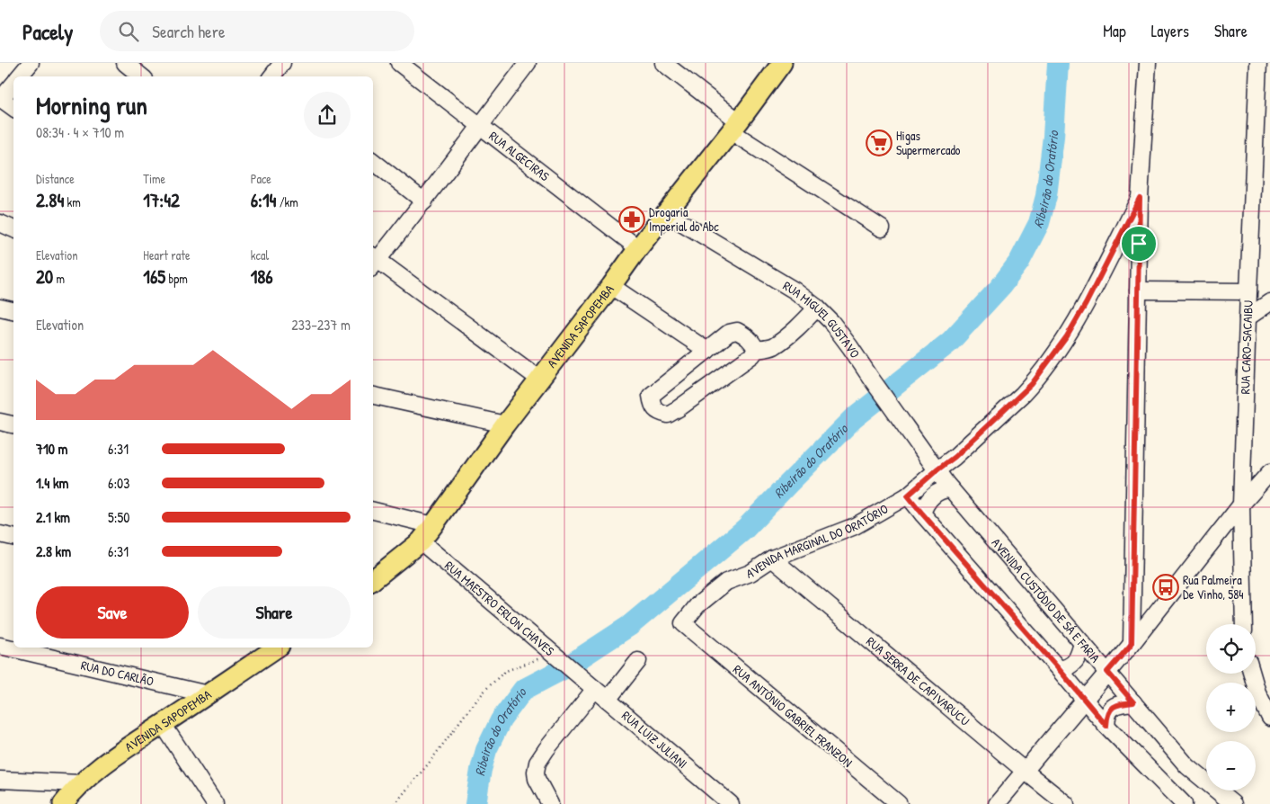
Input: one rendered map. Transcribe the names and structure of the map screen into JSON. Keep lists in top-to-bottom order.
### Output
{
  "streets": {
    "main road": ["AVENIDA SAPOPEMBA"],
    "street": [
      "RUA ALGECIRAS",
      "RUA MIGUEL GUSTAVO",
      "RUA CARO-SACAIBU",
      "AVENIDA MARGINAL DO ORATÓRIO",
      "AVENIDA CUSTÓDIO DE SÁ E FARIA",
      "RUA MAESTRO ERLON CHAVES",
      "RUA DO CARLÃO",
      "RUA SERRA DE CAPIVARUCU",
      "RUA ANTÔNIO GABRIEL FRANZON",
      "RUA LUIZ JULIANI"
    ]
  },
  "crossings": [
    ["RUA ALGECIRAS", "AVENIDA SAPOPEMBA"],
    ["RUA MIGUEL GUSTAVO", "AVENIDA SAPOPEMBA"],
    ["RUA MIGUEL GUSTAVO", "AVENIDA MARGINAL DO ORATÓRIO"],
    ["RUA MIGUEL GUSTAVO", "AVENIDA CUSTÓDIO DE SÁ E FARIA"],
    ["AVENIDA SAPOPEMBA", "RUA MAESTRO ERLON CHAVES"],
    ["AVENIDA SAPOPEMBA", "RUA DO CARLÃO"],
    ["AVENIDA MARGINAL DO ORATÓRIO", "AVENIDA CUSTÓDIO DE SÁ E FARIA"],
    ["AVENIDA MARGINAL DO ORATÓRIO", "RUA SERRA DE CAPIVARUCU"],
    ["AVENIDA MARGINAL DO ORATÓRIO", "RUA ANTÔNIO GABRIEL FRANZON"],
    ["RUA MAESTRO ERLON CHAVES", "RUA LUIZ JULIANI"]
  ],
  "water": ["Ribeirão do Oratório"],
  "places": {
    "supermarket": ["Higas Supermercado"],
    "pharmacy": ["Drogaria Imperial do Abc"],
    "bus stop": ["Rua Palmeira De Vinho, 584"]
  },
  "page": {
    "header": "Pacely",
    "search": "Search here",
    "nav": ["Map", "Layers", "Share"],
    "heading": ["Morning run", "08:34 · 4 × 710 m"],
    "stats": [
      ["Distance", "2.84 km"],
      ["Time", "17:42"],
      ["Pace", "6:14 /km"],
      ["Elevation", "20 m"],
      ["Heart rate", "165 bpm"],
      ["kcal", "186"]
    ],
    "chart": ["Elevation", "233–237 m"],
    "list": [
      {
        "name": "710 m",
        "note": "6:31"
      },
      {
        "name": "1.4 km",
        "note": "6:03"
      },
      {
        "name": "2.1 km",
        "note": "5:50"
      },
      {
        "name": "2.8 km",
        "note": "6:31"
      }
    ],
    "buttons": ["Save", "Share"],
    "map_buttons": ["+", "−"]
  }
}
